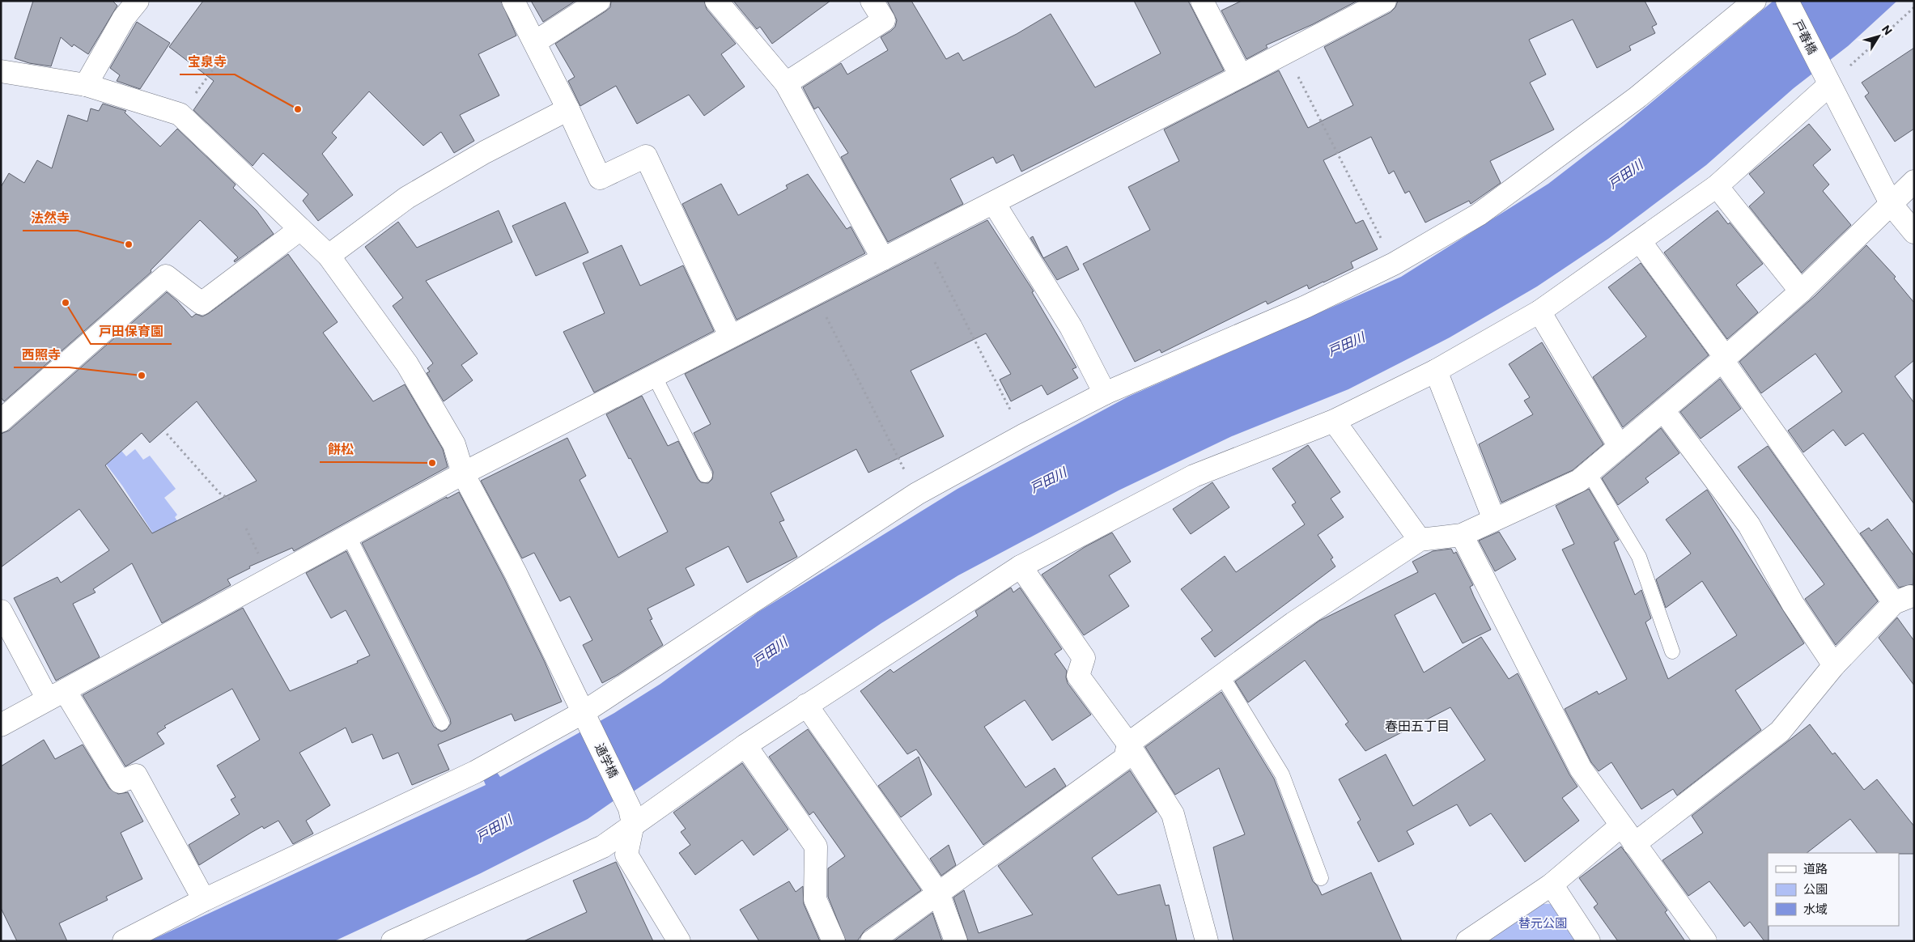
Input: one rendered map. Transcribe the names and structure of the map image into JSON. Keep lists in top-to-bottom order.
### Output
{
  "streets": {
    "street": ["戸春橋", "通学橋"]
  },
  "districts": ["春田五丁目"],
  "water": ["戸田川"],
  "parks": ["替元公園"],
  "places": [
    "宝泉寺",
    "法然寺",
    "戸田保育園",
    "西照寺",
    "餅松"
  ],
  "legend": ["道路", "公園", "水域"],
  "north": "top right"
}
